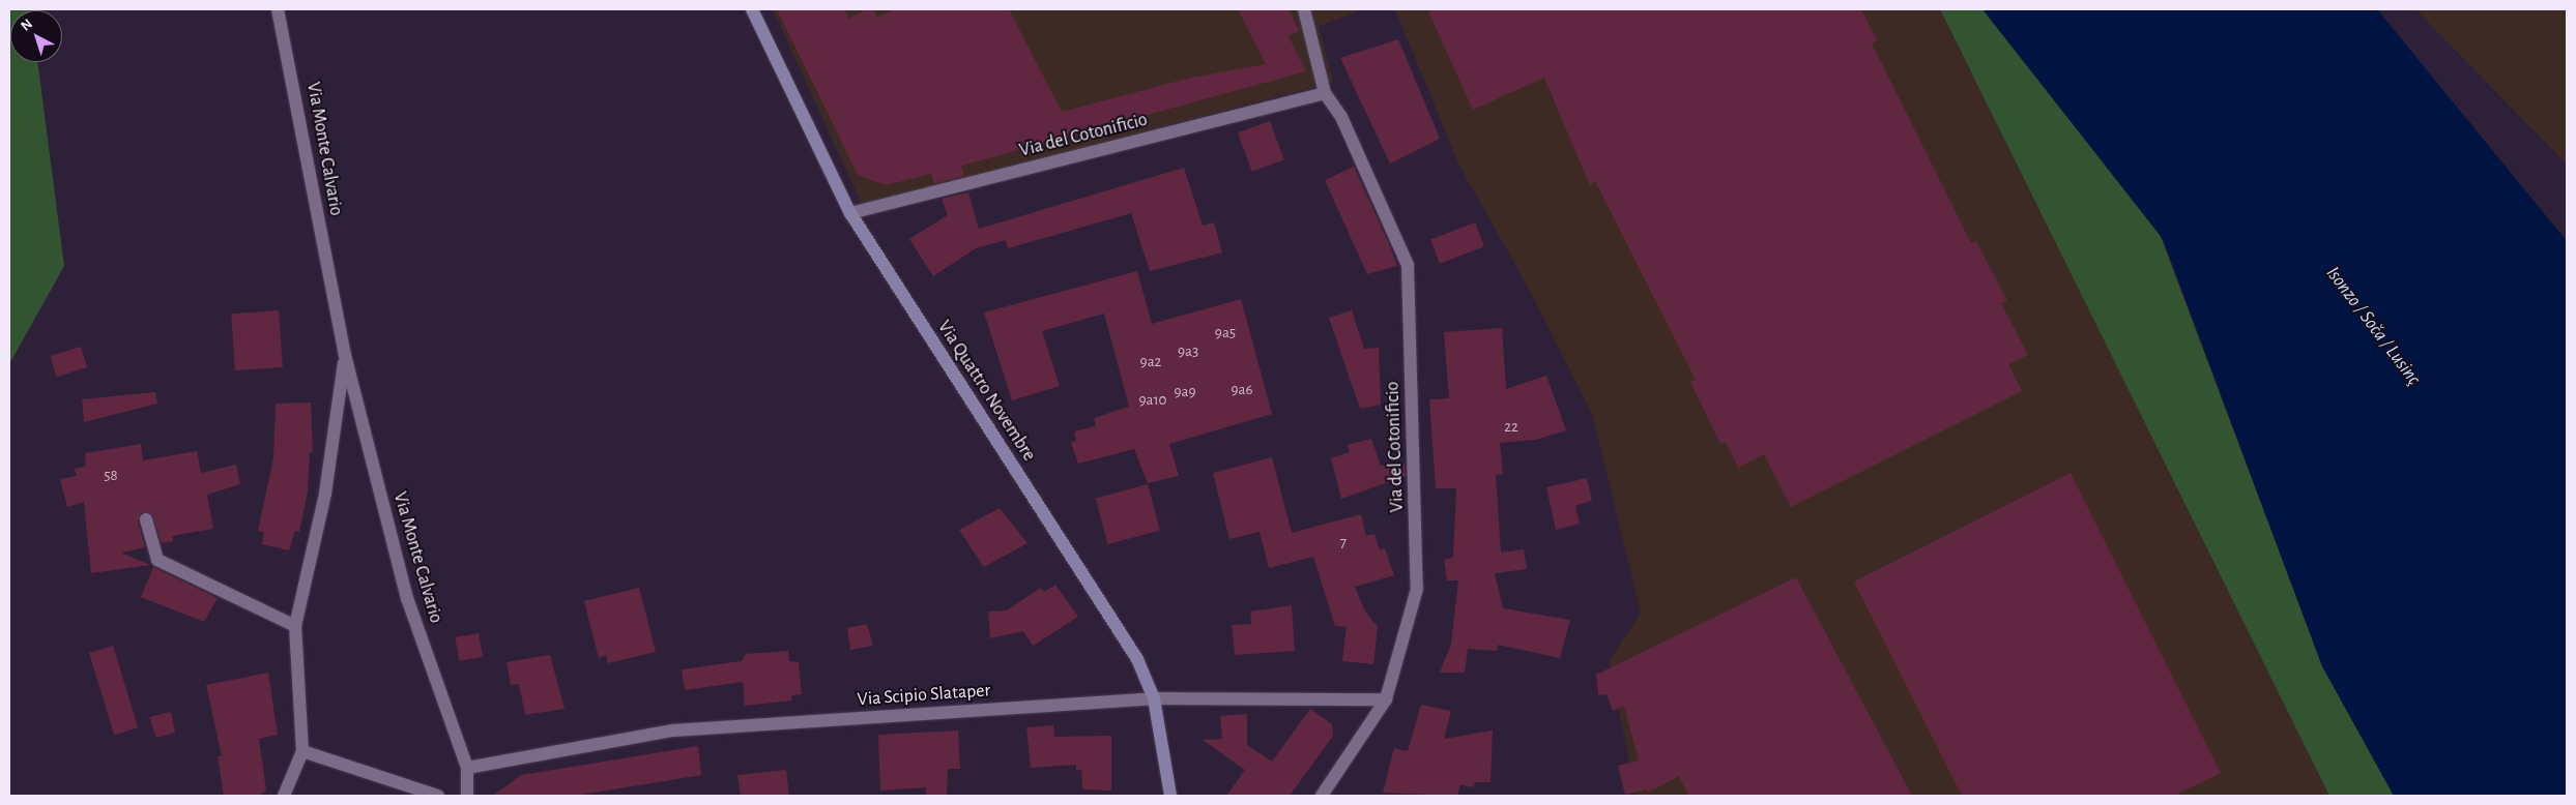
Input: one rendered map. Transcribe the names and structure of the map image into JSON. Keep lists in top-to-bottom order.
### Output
{
  "streets": {
    "main road": ["Via Quattro Novembre"],
    "street": ["Via del Cotonificio", "Via Monte Calvario", "Via Scipio Slataper"]
  },
  "crossings": [
    ["Via del Cotonificio", "Via Quattro Novembre"],
    ["Via del Cotonificio", "Via Scipio Slataper"],
    ["Via Monte Calvario", "Via Scipio Slataper"],
    ["Via Quattro Novembre", "Via Scipio Slataper"]
  ],
  "water": ["Isonzo / Soča / Lusinç"],
  "house_numbers": [
    "9a5",
    "9a3",
    "9a2",
    "9a6",
    "9a9",
    "9a10",
    "22",
    "58",
    "7"
  ],
  "north": "top left"
}
